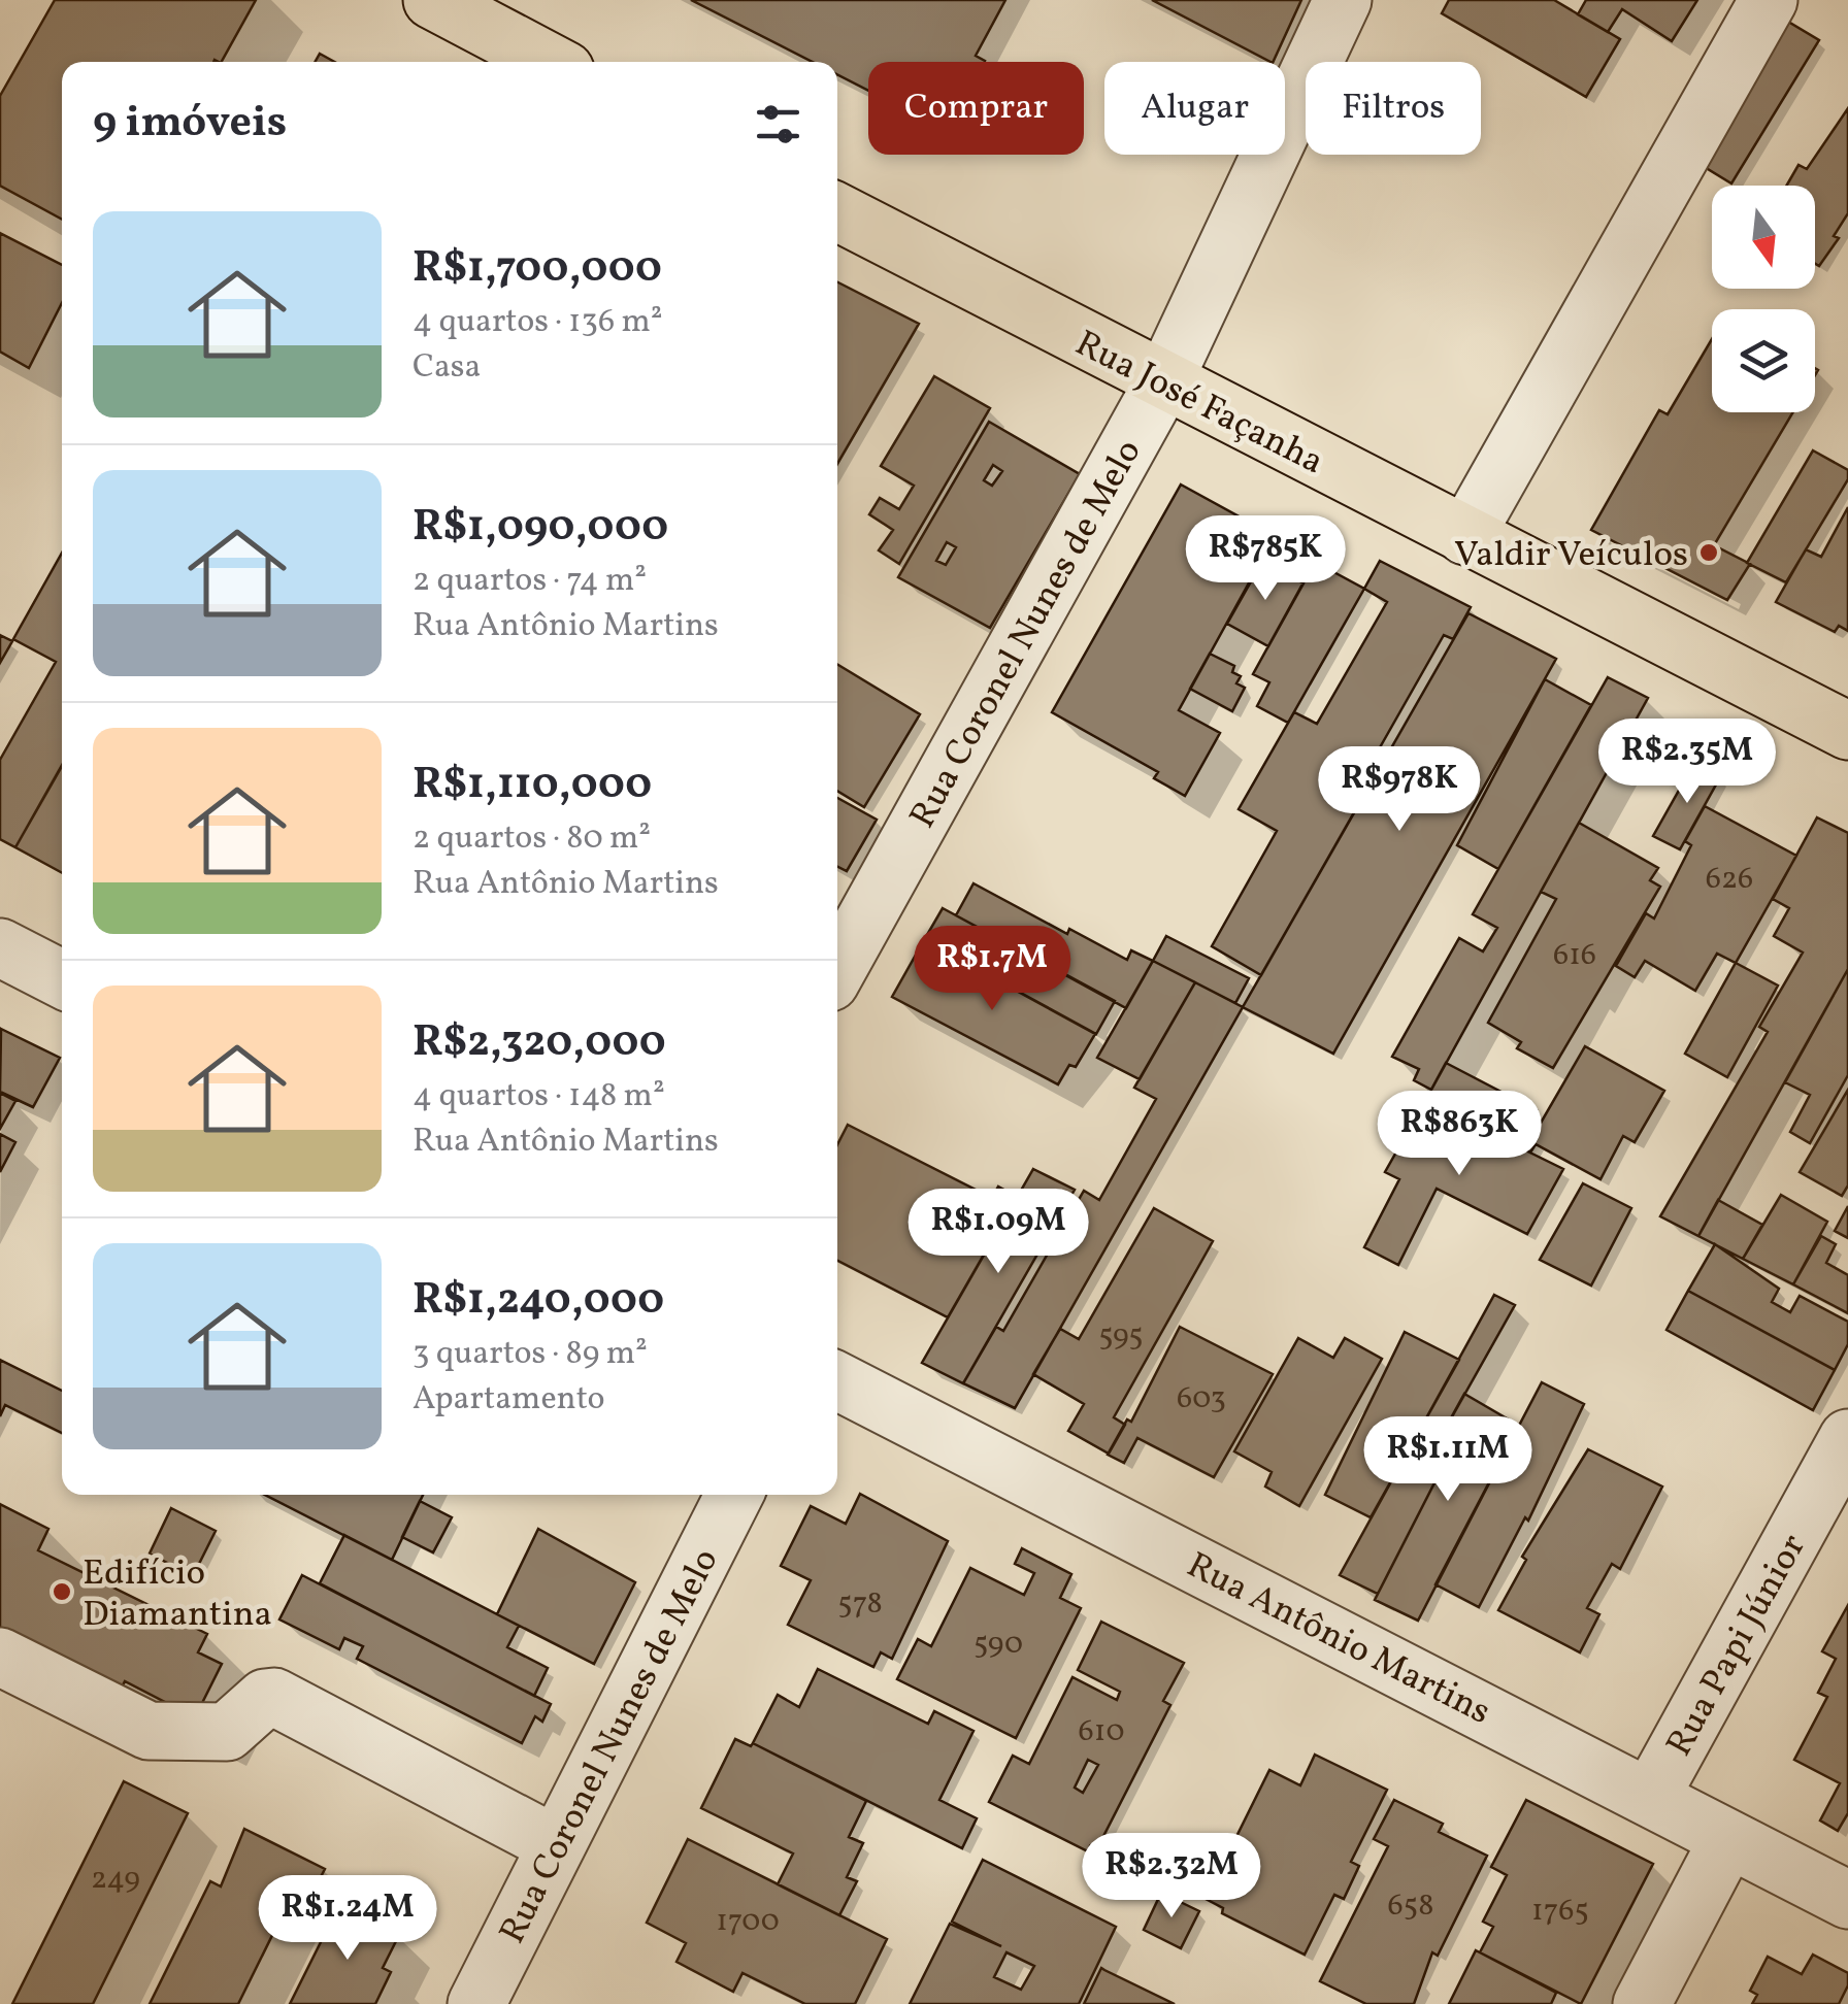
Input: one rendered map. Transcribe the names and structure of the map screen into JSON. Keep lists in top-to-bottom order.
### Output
{
  "streets": {
    "main road": ["Rua José Façanha"],
    "street": ["Rua Coronel Nunes de Melo", "Rua Antônio Martins", "Rua Papi Júnior"]
  },
  "crossings": [
    ["Rua José Façanha", "Rua Coronel Nunes de Melo"],
    ["Rua Antônio Martins", "Rua Papi Júnior"]
  ],
  "places": ["Valdir Veículos", "Edifício Diamantina"],
  "house_numbers": [
    "626",
    "616",
    "595",
    "603",
    "578",
    "590",
    "610",
    "249",
    "658",
    "1765",
    "1700"
  ],
  "north": "bottom",
  "page": {
    "chip": ["Comprar", "Alugar", "Filtros"],
    "heading": "9 imóveis",
    "list": [
      {
        "name": "R$1,700,000",
        "note": "4 quartos · 136 m² · Casa"
      },
      {
        "name": "R$1,090,000",
        "note": "2 quartos · 74 m² · Rua Antônio Martins"
      },
      {
        "name": "R$1,110,000",
        "note": "2 quartos · 80 m² · Rua Antônio Martins"
      },
      {
        "name": "R$2,320,000",
        "note": "4 quartos · 148 m² · Rua Antônio Martins"
      },
      {
        "name": "R$1,240,000",
        "note": "3 quartos · 89 m² · Apartamento"
      }
    ],
    "price": [
      "R$785K",
      "R$2.35M",
      "R$978K",
      "R$1.7M",
      "R$863K",
      "R$1.09M",
      "R$1.11M",
      "R$2.32M",
      "R$1.24M"
    ]
  }
}
